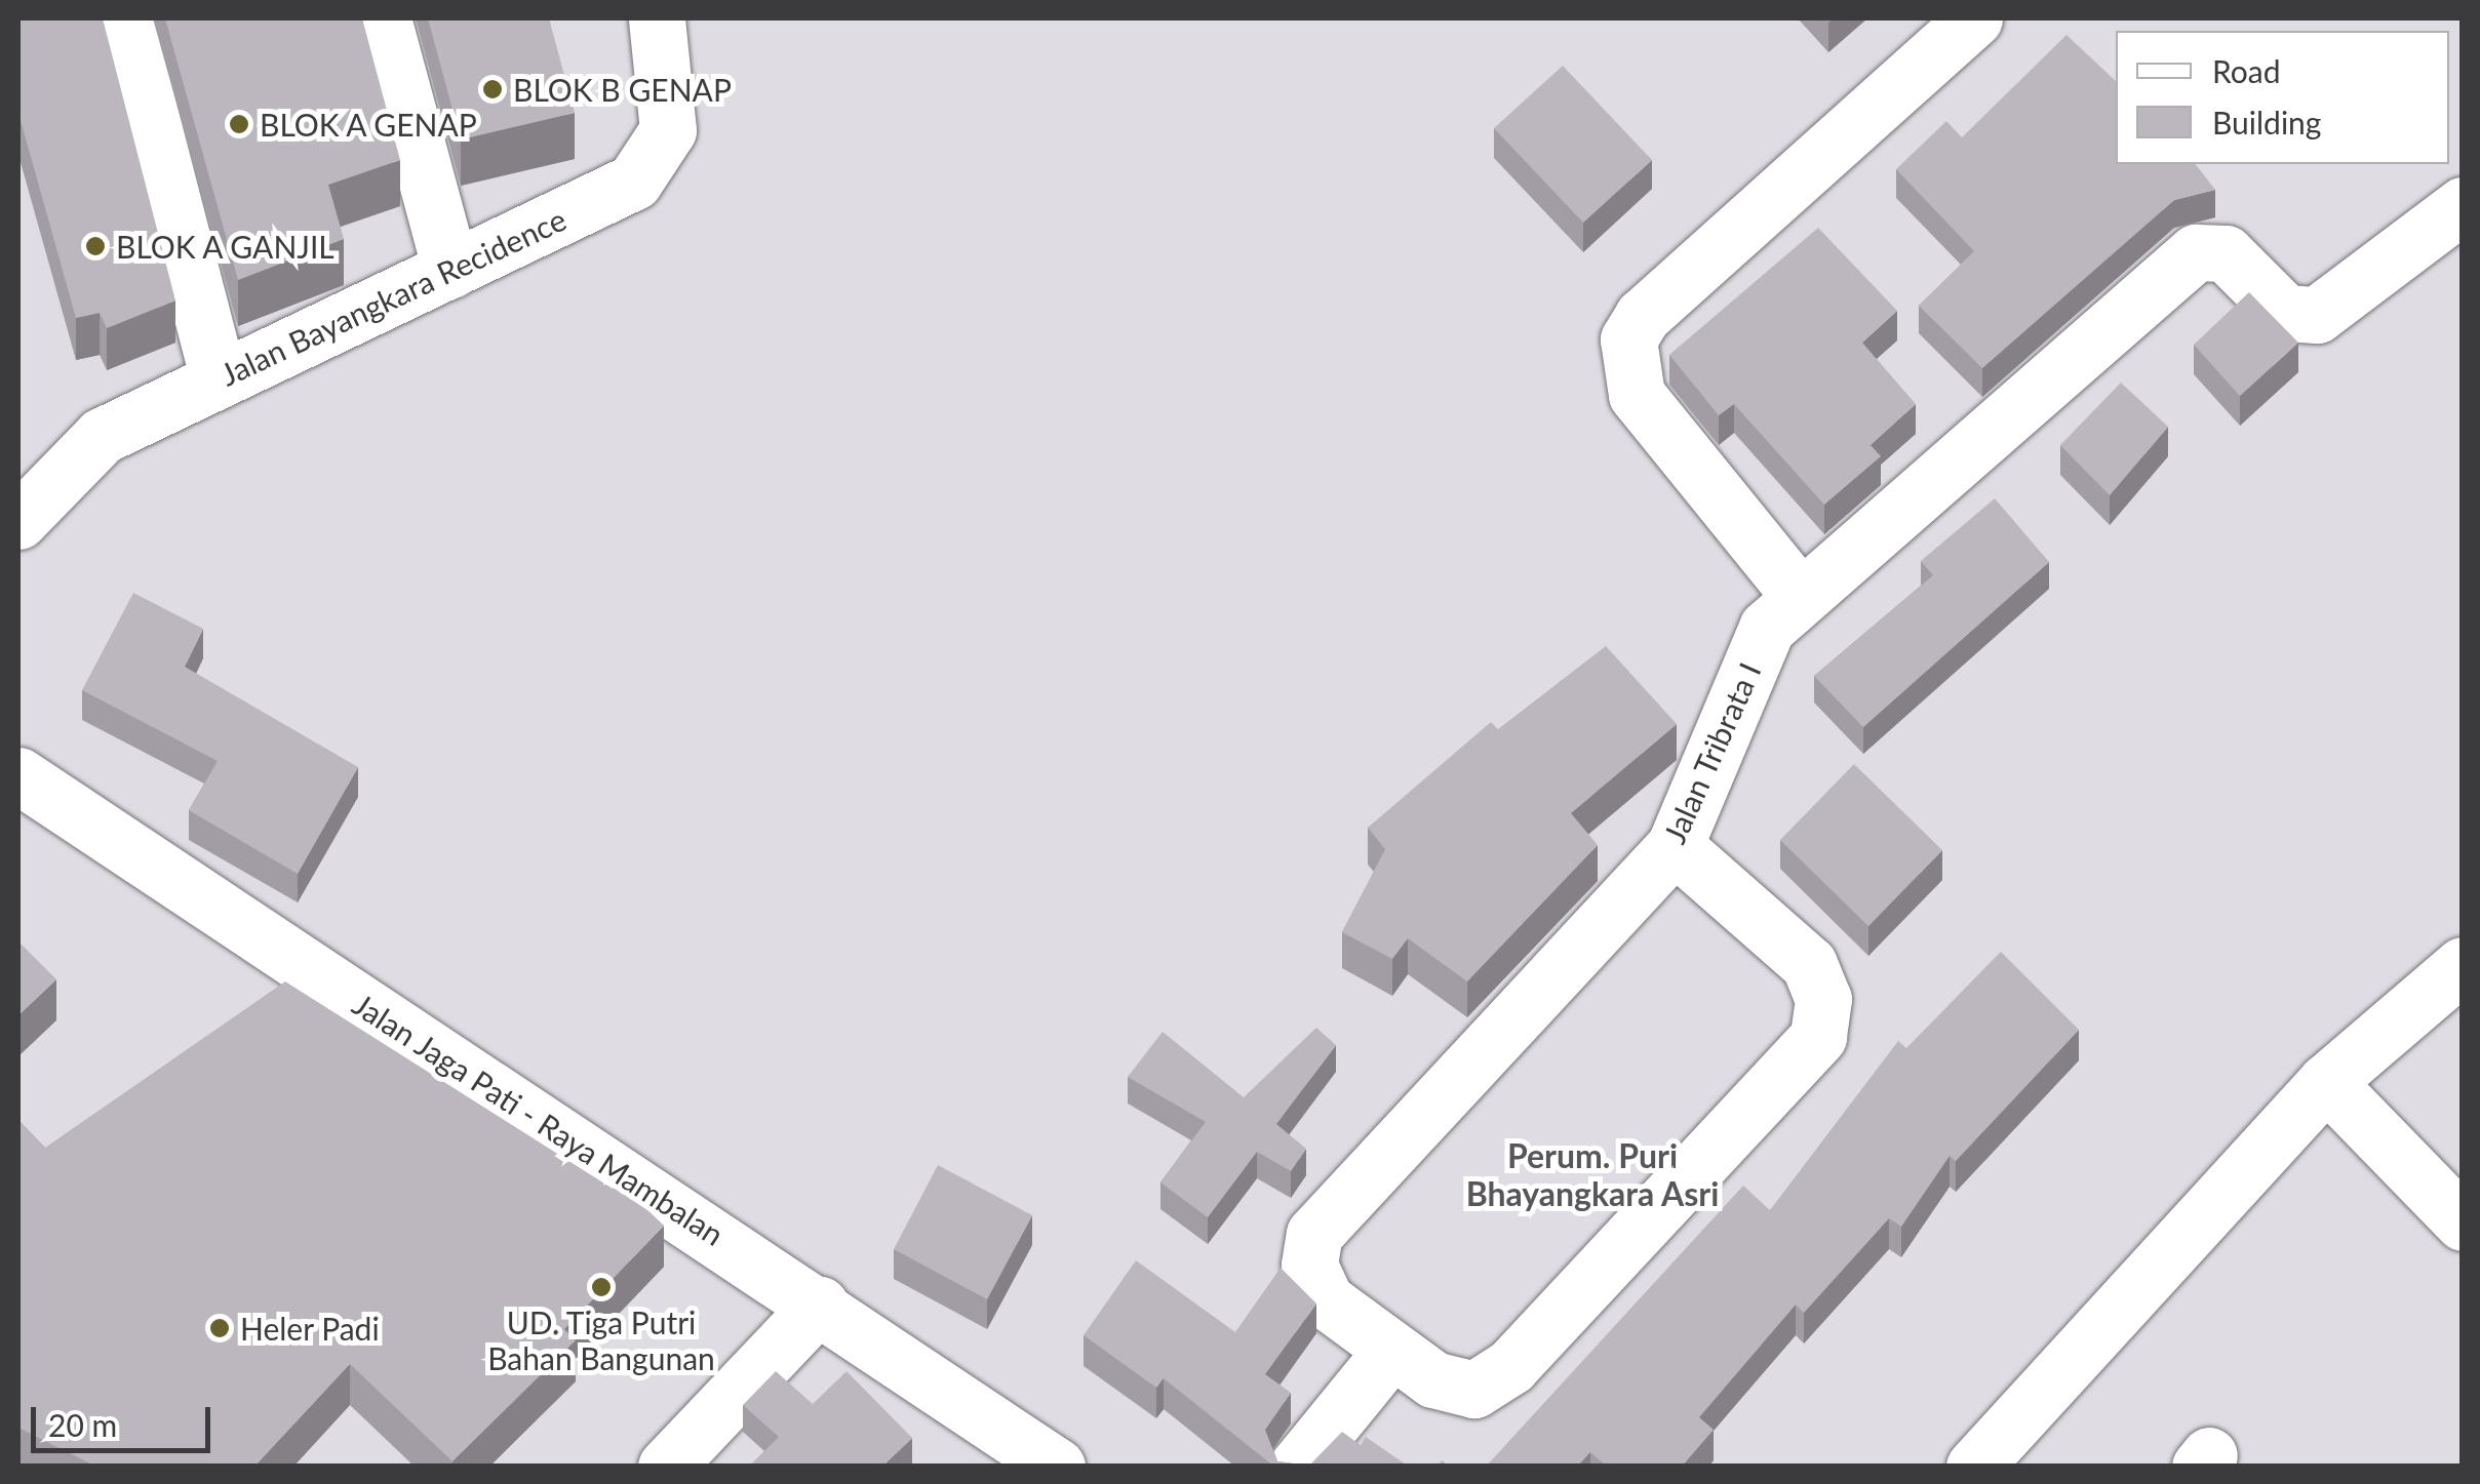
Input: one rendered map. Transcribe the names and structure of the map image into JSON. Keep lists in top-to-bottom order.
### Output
{
  "streets": {
    "street": ["Jalan Bayangkara Recidence", "Jalan Tribrata I", "Jalan Jaga Pati - Raya Mambalan"]
  },
  "districts": ["Perum. Puri Bhayangkara Asri"],
  "places": [
    "BLOK B GENAP",
    "BLOK A GENAP",
    "BLOK A GANJIL",
    "UD. Tiga Putri Bahan Bangunan",
    "Heler Padi"
  ],
  "legend": ["Road", "Building"],
  "scale_bar": "20 m"
}
